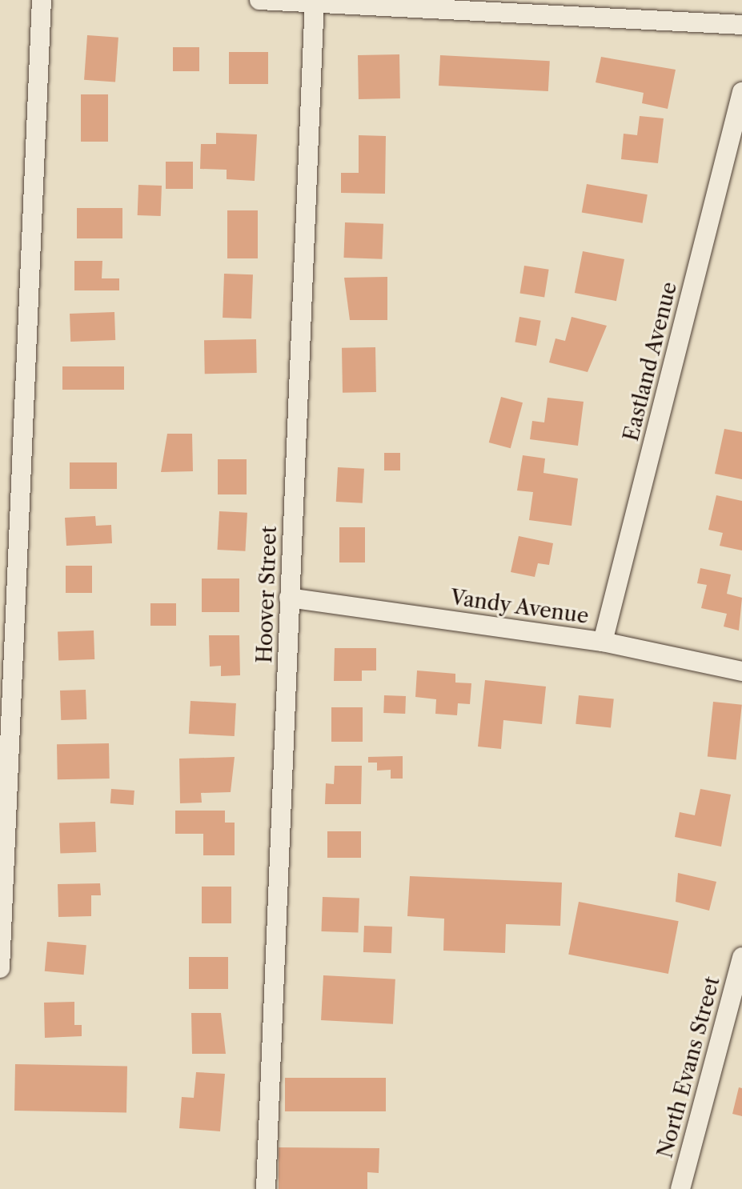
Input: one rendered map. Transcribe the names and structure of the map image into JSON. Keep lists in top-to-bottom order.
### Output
{
  "streets": {
    "street": [
      "Eastland Avenue",
      "Hoover Street",
      "Vandy Avenue",
      "North Evans Street"
    ]
  },
  "crossings": [
    ["Eastland Avenue", "Vandy Avenue"],
    ["Hoover Street", "Vandy Avenue"]
  ]
}
